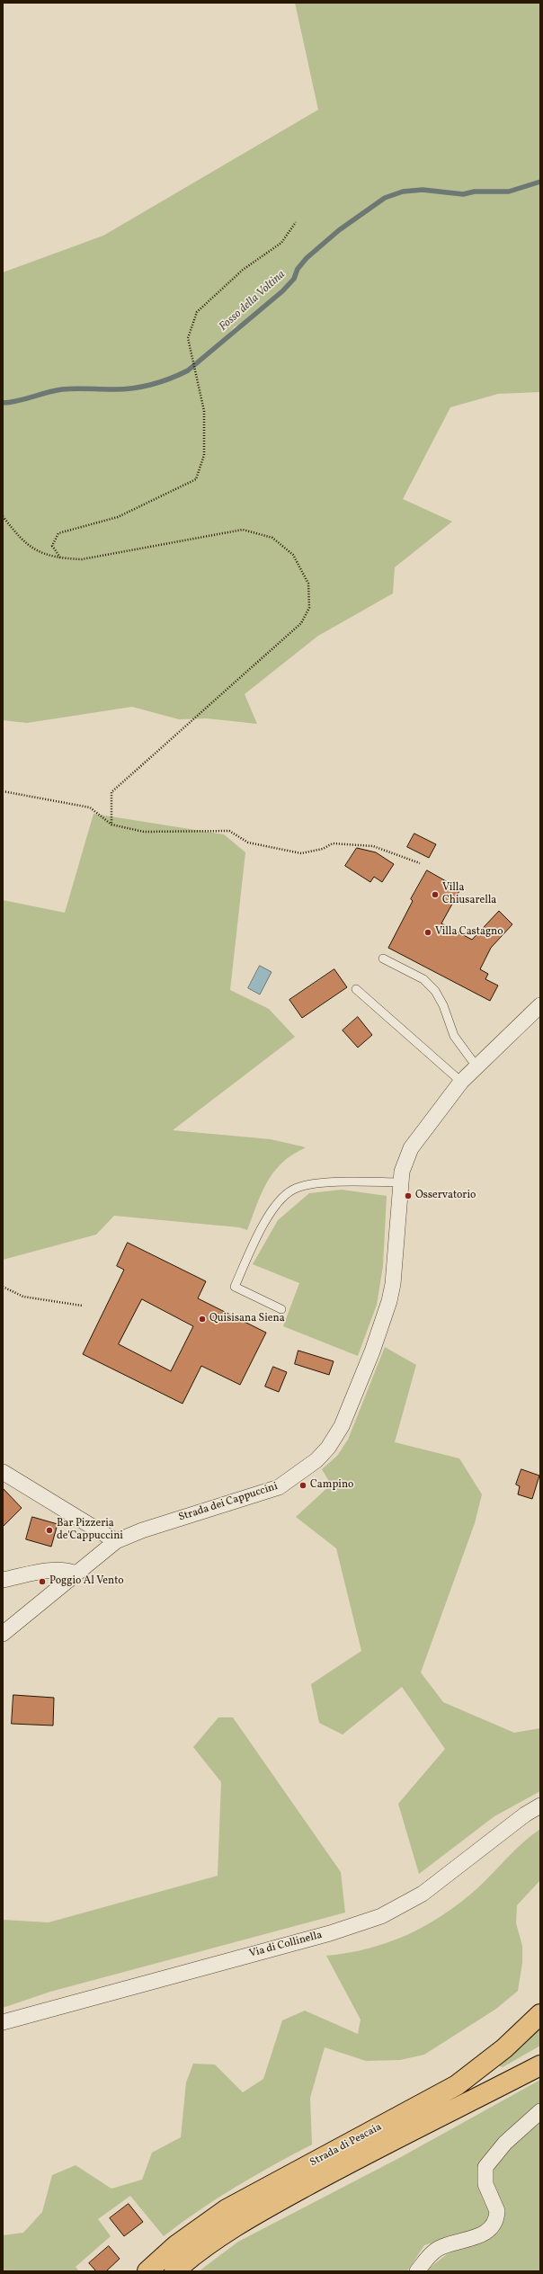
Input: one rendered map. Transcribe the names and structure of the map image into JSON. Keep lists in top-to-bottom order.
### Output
{
  "streets": {
    "main road": ["Strada di Pescaia"],
    "street": ["Strada dei Cappuccini", "Via di Collinella"]
  },
  "water": ["Fosso della Voltina"],
  "places": [
    "Villa Chiusarella",
    "Villa Castagno",
    "Osservatorio",
    "Quisisana Siena",
    "Campino",
    "Bar Pizzeria de'Cappuccini",
    "Poggio Al Vento"
  ]
}
